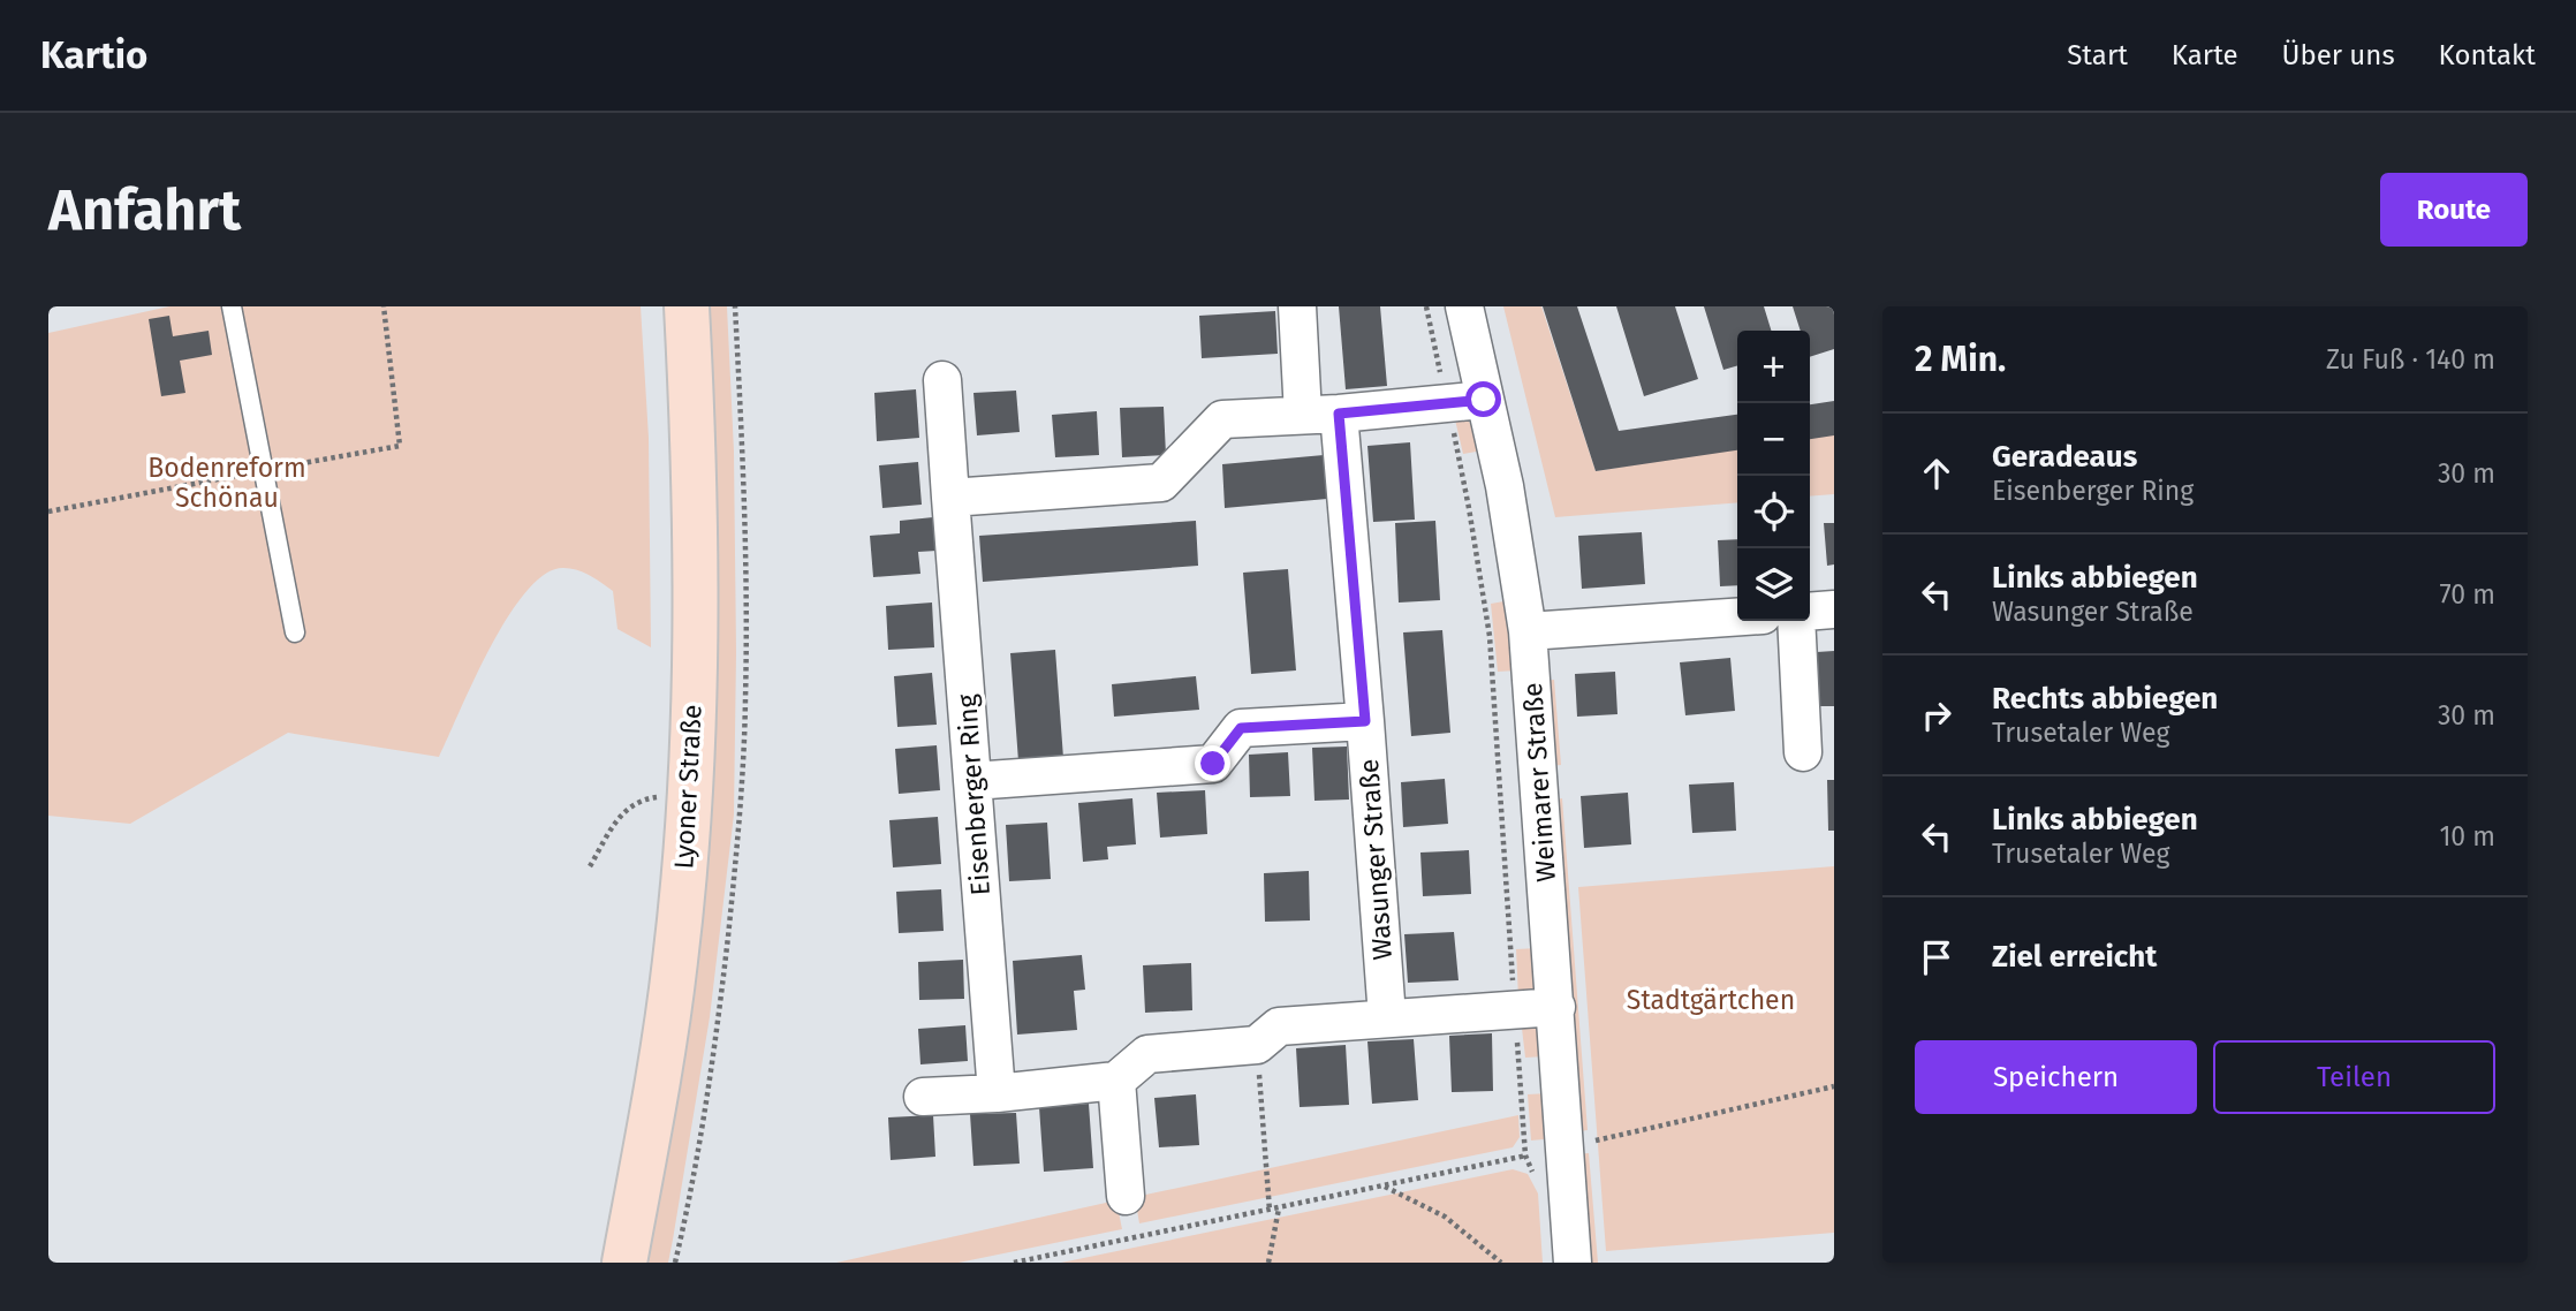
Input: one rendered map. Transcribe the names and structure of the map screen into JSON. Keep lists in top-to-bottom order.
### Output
{
  "streets": {
    "main road": ["Lyoner Straße"],
    "street": ["Weimarer Straße", "Eisenberger Ring", "Wasunger Straße"]
  },
  "parks": ["Bodenreform Schönau", "Stadtgärtchen"],
  "page": {
    "header": "Kartio",
    "nav": [
      "Start",
      "Karte",
      "Über uns",
      "Kontakt"
    ],
    "buttons": [
      "Route",
      ["Speichern", "Teilen"]
    ],
    "title": "Anfahrt",
    "heading": ["2 Min.", "Zu Fuß · 140 m"],
    "map_buttons": ["+", "−"],
    "list": [
      ["Geradeaus", "Eisenberger Ring", "30 m"],
      ["Links abbiegen", "Wasunger Straße", "70 m"],
      ["Rechts abbiegen", "Trusetaler Weg", "30 m"],
      ["Links abbiegen", "Trusetaler Weg", "10 m"],
      "Ziel erreicht"
    ]
  }
}
